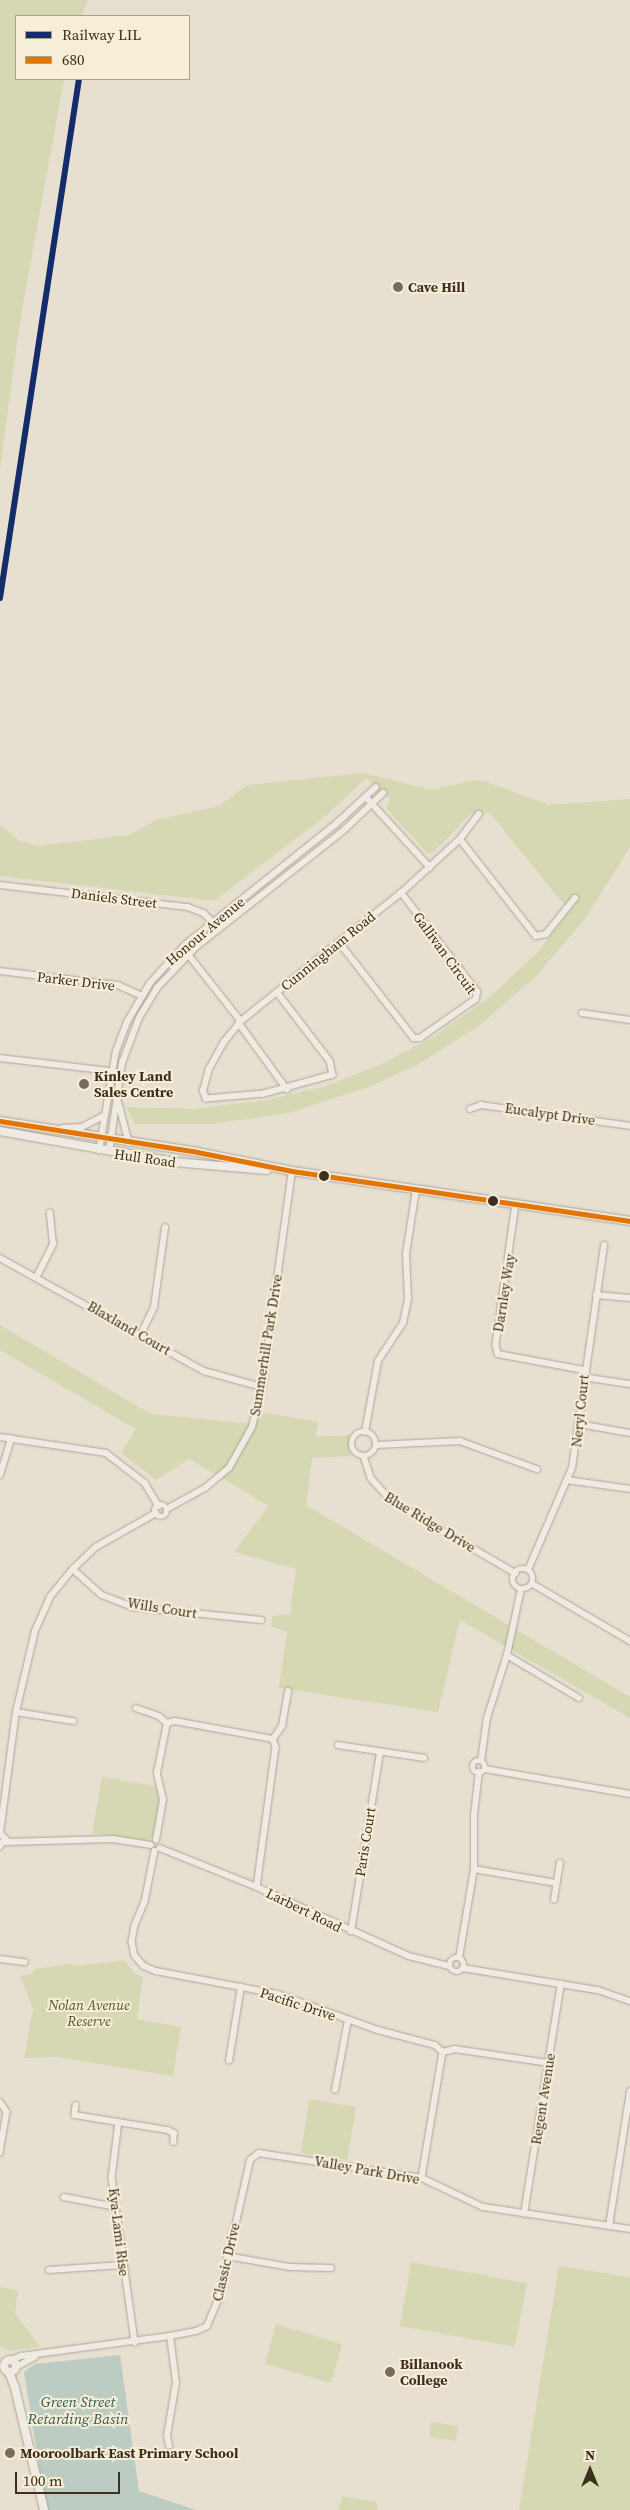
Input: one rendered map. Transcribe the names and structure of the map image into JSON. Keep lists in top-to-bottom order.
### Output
{
  "streets": {
    "main road": ["Hull Road"],
    "street": [
      "Daniels Street",
      "Honour Avenue",
      "Cunningham Road",
      "Gallivan Circuit",
      "Parker Drive",
      "Eucalypt Drive",
      "Darnley Way",
      "Blaxland Court",
      "Summerhill Park Drive",
      "Neryl Court",
      "Blue Ridge Drive",
      "Wills Court",
      "Paris Court",
      "Larbert Road",
      "Pacific Drive",
      "Regent Avenue",
      "Valley Park Drive",
      "Kya-Lami Rise",
      "Classic Drive"
    ]
  },
  "crossings": [
    ["Daniels Street", "Honour Avenue"],
    ["Honour Avenue", "Parker Drive"],
    ["Honour Avenue", "Hull Road"],
    ["Cunningham Road", "Gallivan Circuit"],
    ["Hull Road", "Darnley Way"],
    ["Hull Road", "Summerhill Park Drive"],
    ["Darnley Way", "Neryl Court"],
    ["Blaxland Court", "Summerhill Park Drive"],
    ["Neryl Court", "Blue Ridge Drive"],
    ["Paris Court", "Larbert Road"],
    ["Larbert Road", "Pacific Drive"],
    ["Regent Avenue", "Valley Park Drive"],
    ["Valley Park Drive", "Classic Drive"],
    ["Kya-Lami Rise", "Classic Drive"]
  ],
  "water": ["Green Street Retarding Basin"],
  "parks": ["Nolan Avenue Reserve"],
  "places": [
    "Cave Hill",
    "Kinley Land Sales Centre",
    "Billanook College",
    "Mooroolbark East Primary School"
  ],
  "lines": ["rail line LIL", "transit line 680"],
  "legend": ["Railway LIL", "680"],
  "scale_bar": "100 m",
  "north": "top"
}
